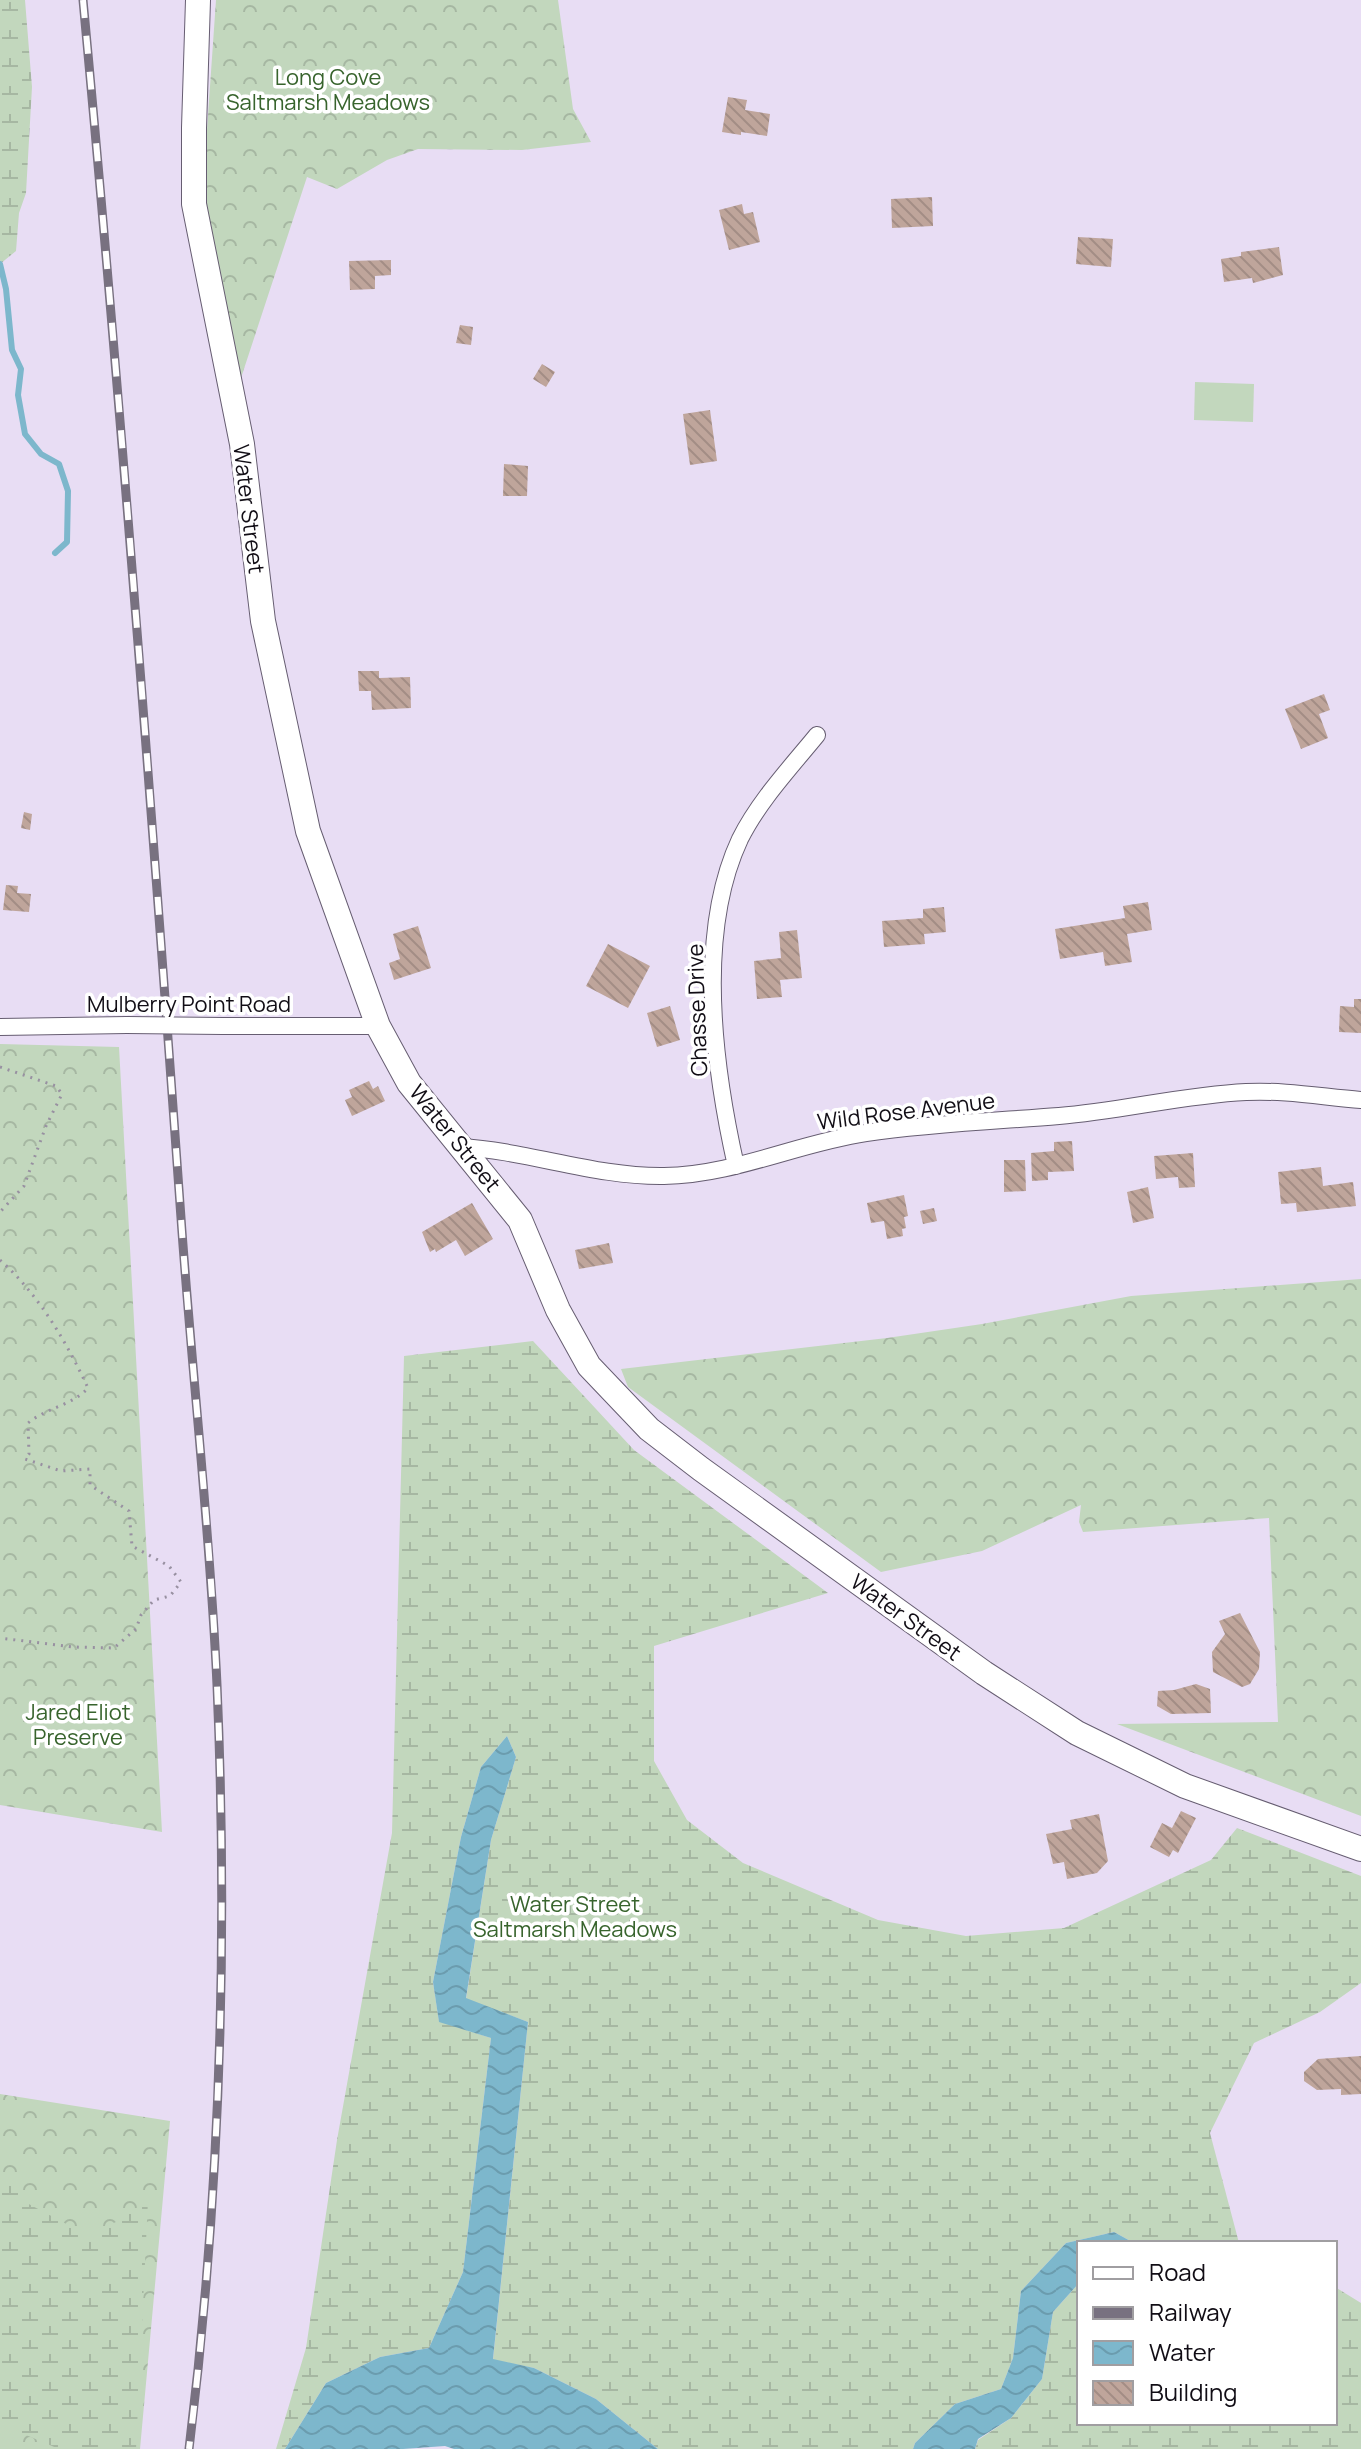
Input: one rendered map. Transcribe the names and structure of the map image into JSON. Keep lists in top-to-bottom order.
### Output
{
  "streets": {
    "main road": ["Water Street"],
    "street": ["Mulberry Point Road", "Chasse Drive", "Wild Rose Avenue"]
  },
  "crossings": [
    ["Water Street", "Mulberry Point Road"],
    ["Water Street", "Wild Rose Avenue"],
    ["Chasse Drive", "Wild Rose Avenue"]
  ],
  "parks": ["Long Cove Saltmarsh Meadows", "Jared Eliot Preserve", "Water Street Saltmarsh Meadows"],
  "legend": [
    "Road",
    "Railway",
    "Water",
    "Building"
  ]
}
